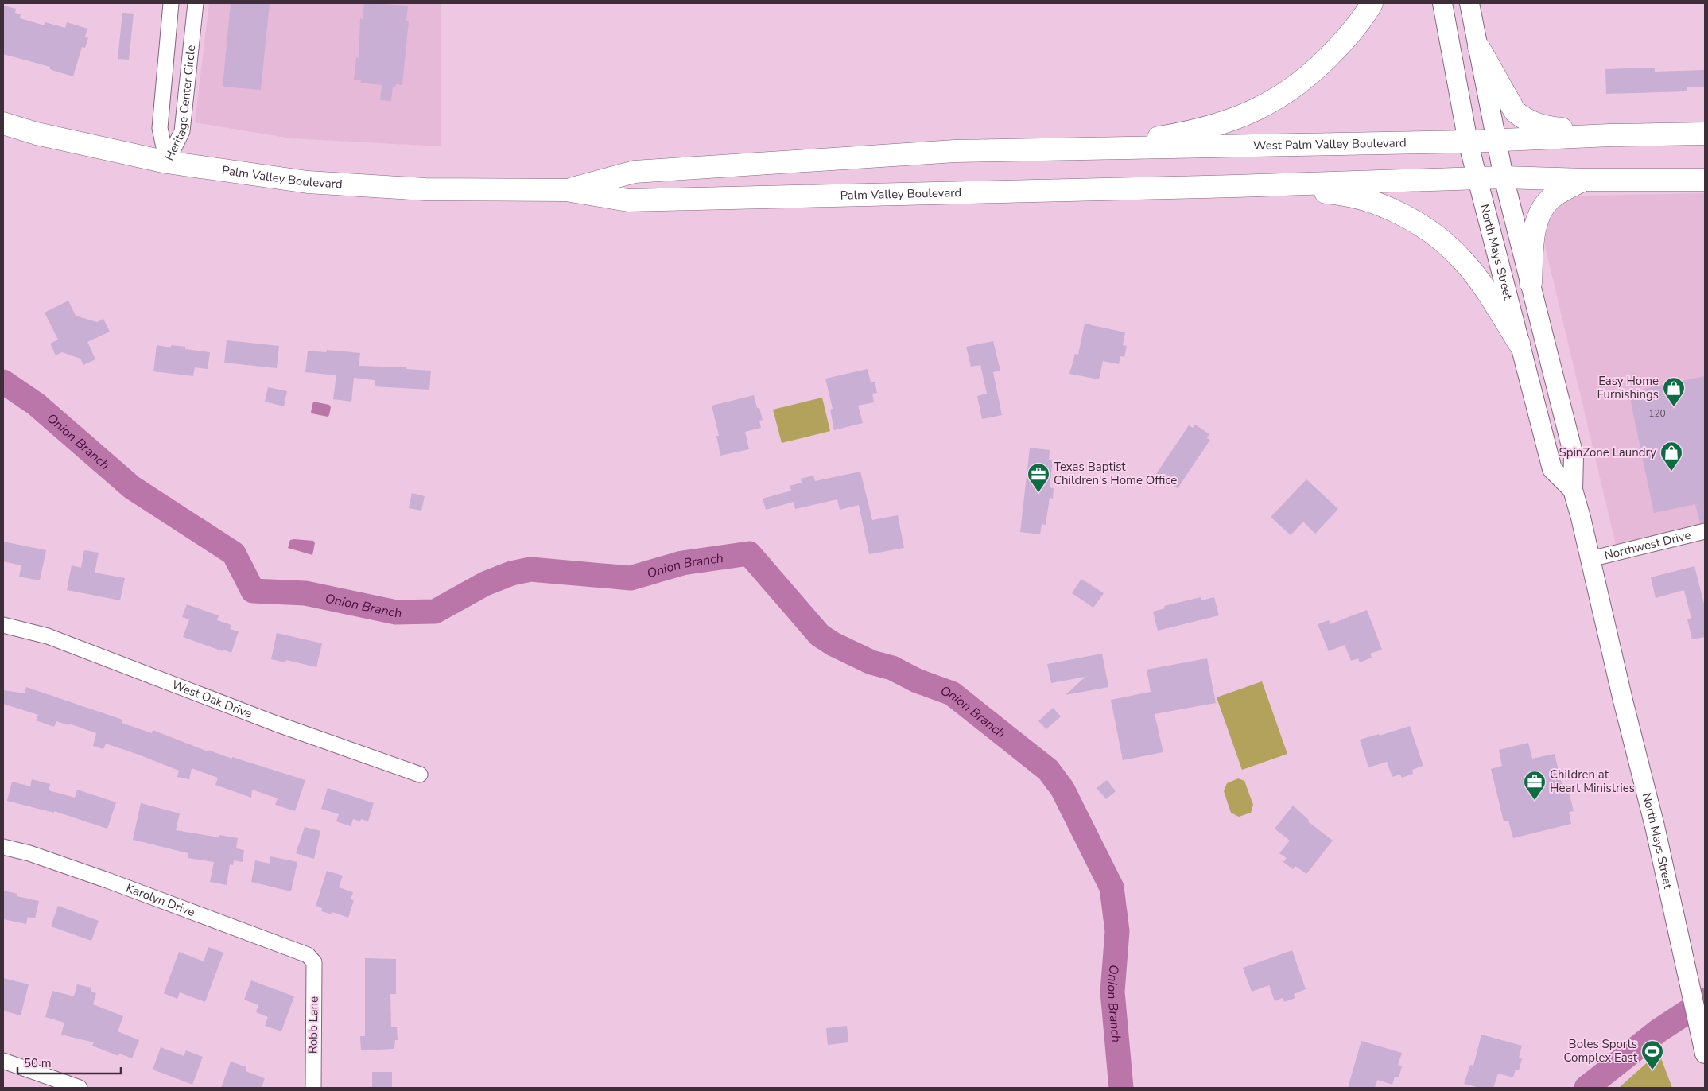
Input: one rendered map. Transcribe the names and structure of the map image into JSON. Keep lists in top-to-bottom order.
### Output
{
  "streets": {
    "highway": ["West Palm Valley Boulevard", "Palm Valley Boulevard"],
    "main road": ["North Mays Street"],
    "street": [
      "Heritage Center Circle",
      "Northwest Drive",
      "West Oak Drive",
      "Karolyn Drive",
      "Robb Lane"
    ]
  },
  "crossings": [
    ["Heritage Center Circle", "Palm Valley Boulevard"],
    ["West Palm Valley Boulevard", "Palm Valley Boulevard"],
    ["West Palm Valley Boulevard", "North Mays Street"],
    ["North Mays Street", "Northwest Drive"],
    ["Karolyn Drive", "Robb Lane"]
  ],
  "water": ["Onion Branch"],
  "places": {
    "shop": ["Easy Home Furnishings", "SpinZone Laundry"],
    "office": ["Texas Baptist Children's Home Office", "Children at Heart Ministries"],
    "sports": ["Boles Sports Complex East"]
  },
  "house_numbers": ["120"],
  "scale_bar": "50 m"
}
